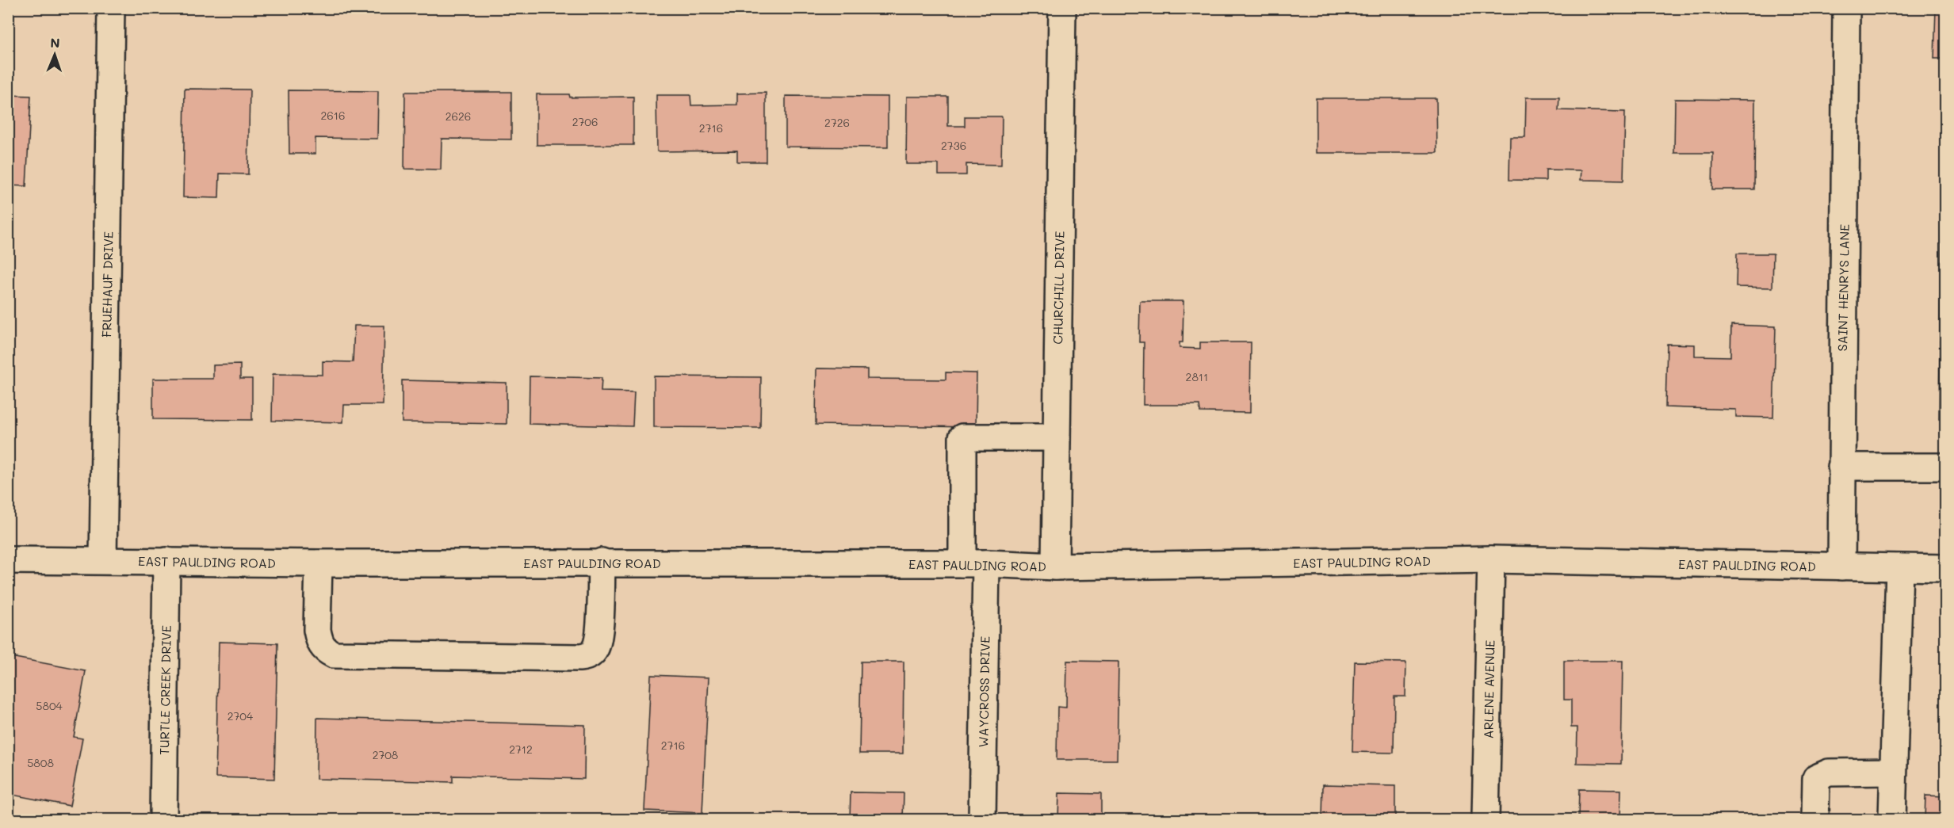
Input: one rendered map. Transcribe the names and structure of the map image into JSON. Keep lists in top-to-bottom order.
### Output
{
  "streets": {
    "street": [
      "FRUEHAUF DRIVE",
      "CHURCHILL DRIVE",
      "SAINT HENRYS LANE",
      "EAST PAULDING ROAD",
      "ARLENE AVENUE",
      "TURTLE CREEK DRIVE",
      "WAYCROSS DRIVE"
    ]
  },
  "crossings": [
    ["FRUEHAUF DRIVE", "EAST PAULDING ROAD"],
    ["CHURCHILL DRIVE", "EAST PAULDING ROAD"],
    ["CHURCHILL DRIVE", "WAYCROSS DRIVE"],
    ["SAINT HENRYS LANE", "EAST PAULDING ROAD"],
    ["EAST PAULDING ROAD", "ARLENE AVENUE"],
    ["EAST PAULDING ROAD", "TURTLE CREEK DRIVE"],
    ["EAST PAULDING ROAD", "WAYCROSS DRIVE"]
  ],
  "house_numbers": [
    "2616",
    "2626",
    "2706",
    "2726",
    "2716",
    "2736",
    "2811",
    "5804",
    "2704",
    "2716",
    "2712",
    "2708",
    "5808"
  ],
  "north": "top"
}
